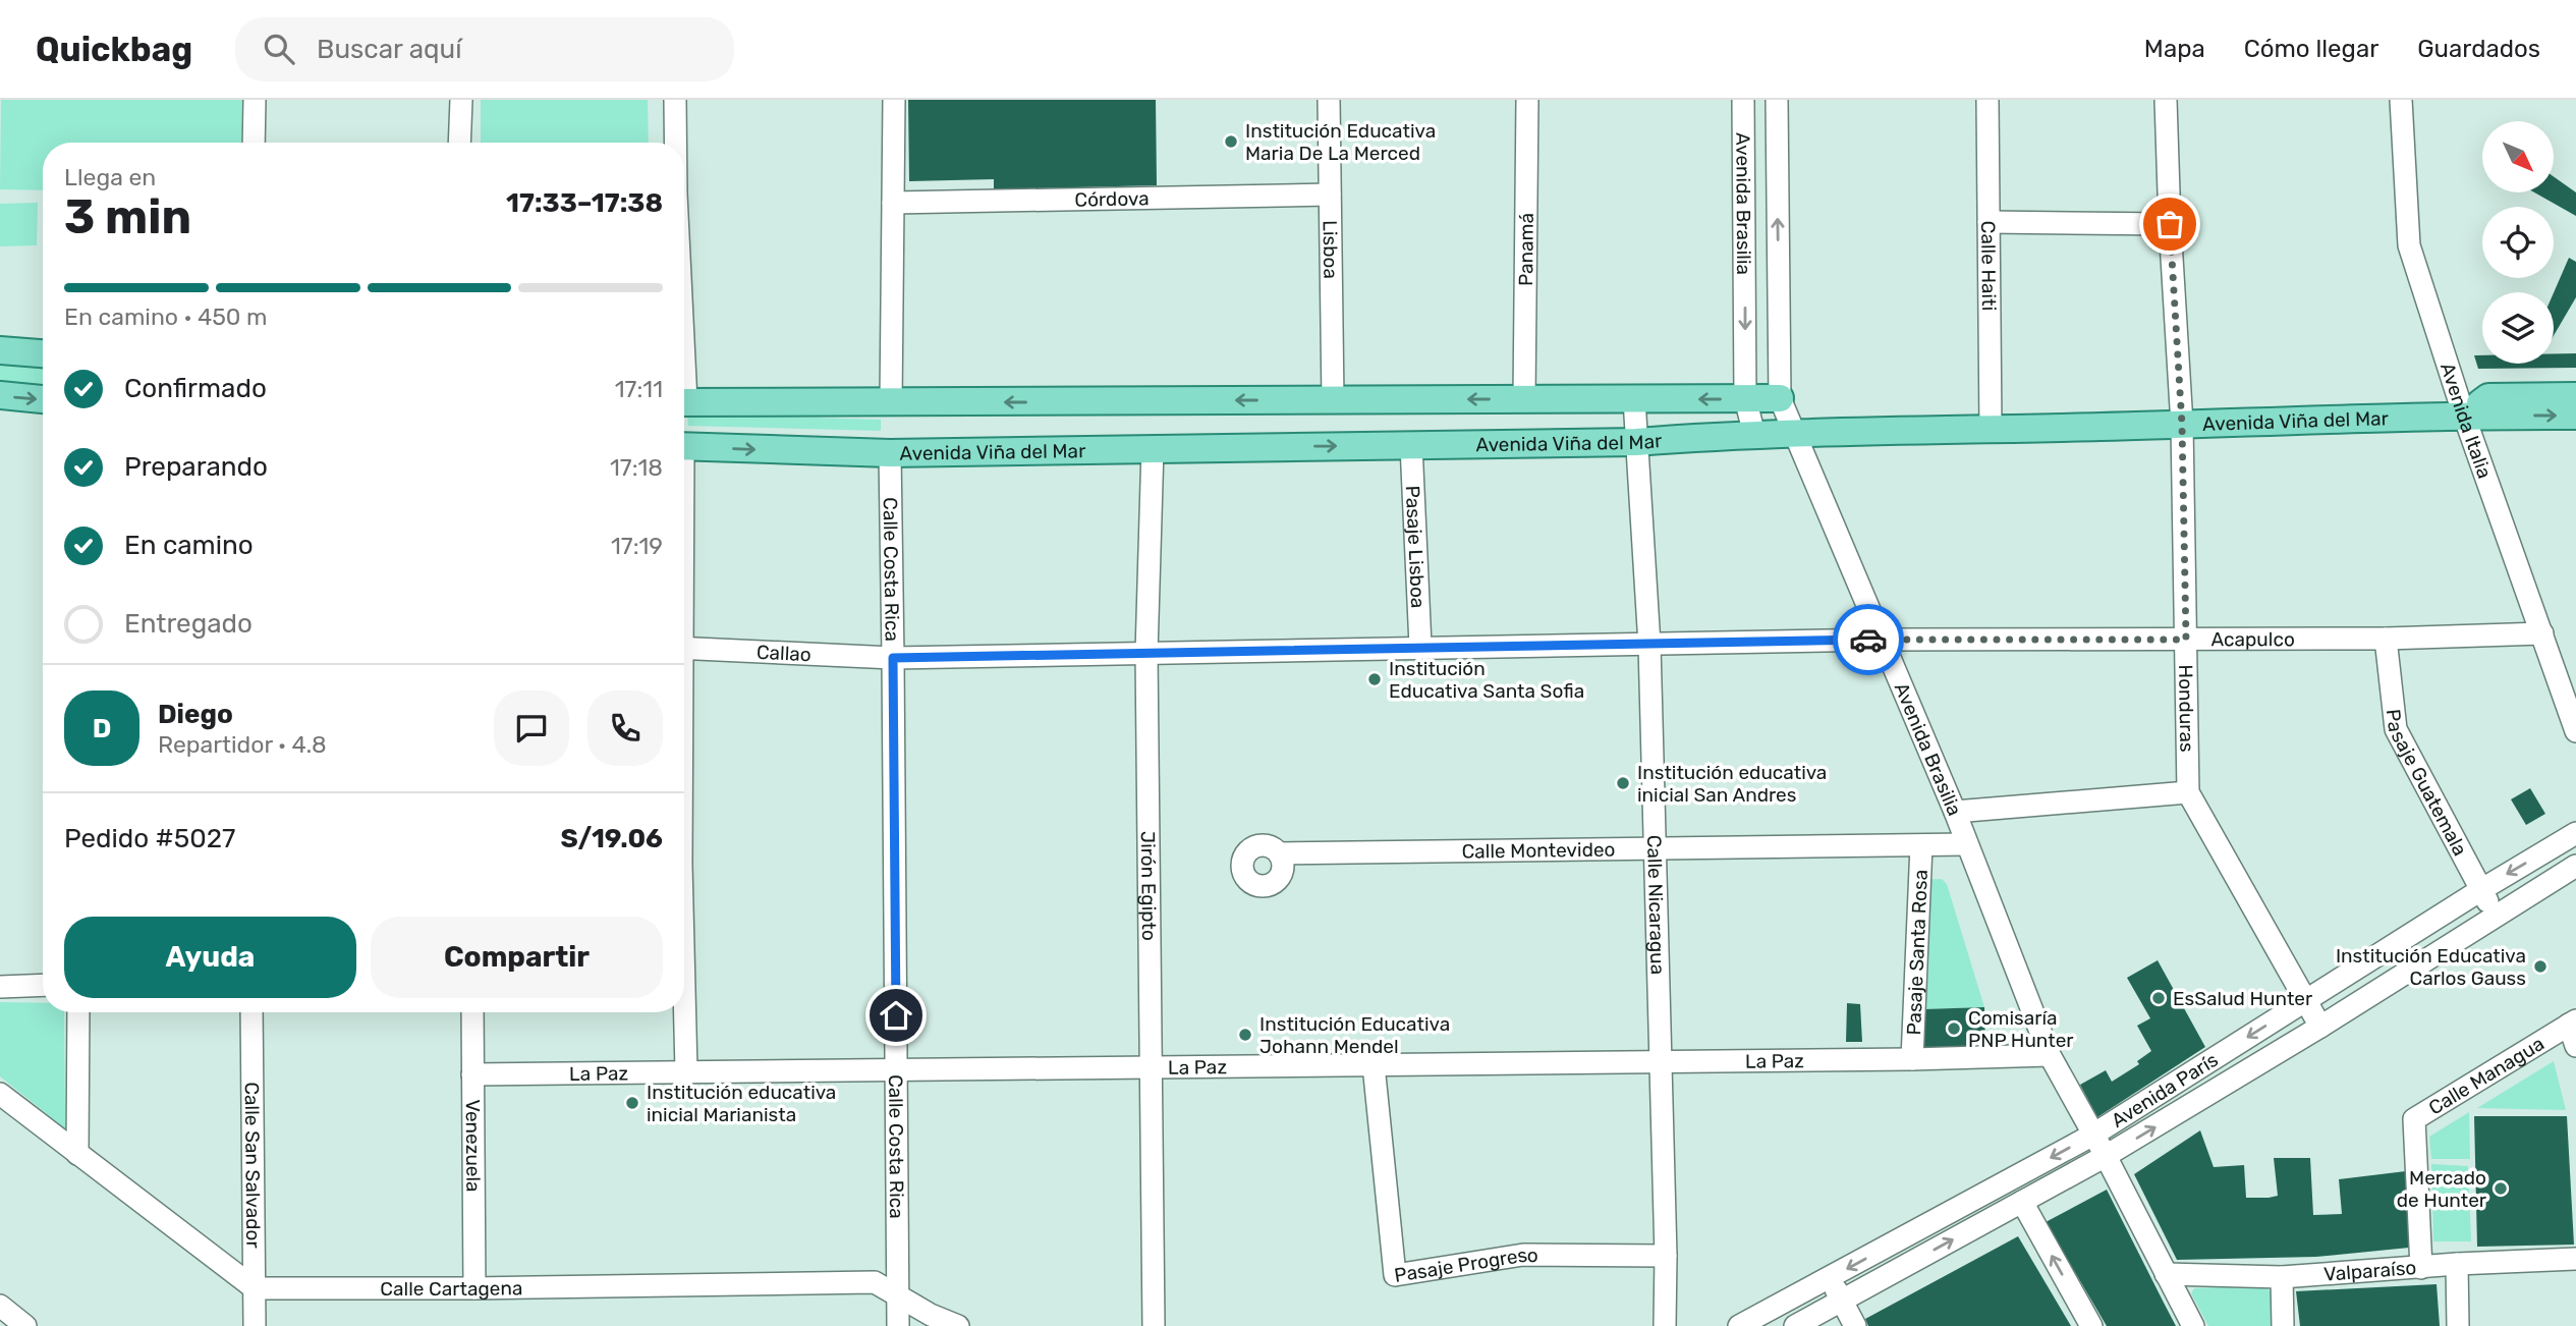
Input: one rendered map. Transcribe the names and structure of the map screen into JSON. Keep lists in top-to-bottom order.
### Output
{
  "streets": {
    "main road": ["Avenida Viña del Mar"],
    "street": [
      "Córdova",
      "Avenida Brasilia",
      "Panamá",
      "Lisboa",
      "Calle Haiti",
      "Avenida Italia",
      "Pasaje Lisboa",
      "Calle Costa Rica",
      "Acapulco",
      "Callao",
      "Honduras",
      "Pasaje Guatemala",
      "Calle Montevideo",
      "Jirón Egipto",
      "Calle Nicaragua",
      "Pasaje Santa Rosa",
      "La Paz",
      "Calle Managua",
      "Avenida París",
      "Venezuela",
      "Calle San Salvador",
      "Pasaje Progreso",
      "Valparaíso",
      "Calle Cartagena"
    ]
  },
  "crossings": [
    ["Córdova", "Lisboa"],
    ["Avenida Brasilia", "Avenida Viña del Mar"],
    ["Avenida Brasilia", "Acapulco"],
    ["Avenida Brasilia", "Calle Montevideo"],
    ["Avenida Brasilia", "La Paz"],
    ["Avenida Brasilia", "Avenida París"],
    ["Avenida Brasilia", "Valparaíso"],
    ["Calle Haiti", "Avenida Viña del Mar"],
    ["Avenida Italia", "Avenida Viña del Mar"],
    ["Avenida Italia", "Acapulco"],
    ["Avenida Viña del Mar", "Pasaje Lisboa"],
    ["Avenida Viña del Mar", "Calle Costa Rica"],
    ["Avenida Viña del Mar", "Honduras"],
    ["Avenida Viña del Mar", "Jirón Egipto"],
    ["Avenida Viña del Mar", "Calle Nicaragua"],
    ["Pasaje Lisboa", "Acapulco"],
    ["Calle Costa Rica", "Acapulco"],
    ["Calle Costa Rica", "Callao"],
    ["Calle Costa Rica", "La Paz"],
    ["Calle Costa Rica", "Calle Cartagena"],
    ["Acapulco", "Callao"],
    ["Acapulco", "Honduras"],
    ["Acapulco", "Pasaje Guatemala"],
    ["Acapulco", "Jirón Egipto"],
    ["Acapulco", "Calle Nicaragua"],
    ["Honduras", "Avenida París"],
    ["Pasaje Guatemala", "Avenida París"],
    ["Calle Montevideo", "Calle Nicaragua"],
    ["Calle Montevideo", "Pasaje Santa Rosa"],
    ["Jirón Egipto", "La Paz"],
    ["Calle Nicaragua", "La Paz"],
    ["Calle Nicaragua", "Pasaje Progreso"],
    ["Pasaje Santa Rosa", "La Paz"],
    ["La Paz", "Venezuela"],
    ["La Paz", "Pasaje Progreso"],
    ["Calle Managua", "Valparaíso"],
    ["Venezuela", "Calle Cartagena"],
    ["Calle San Salvador", "Calle Cartagena"]
  ],
  "places": [
    "Institución Educativa Maria De La Merced",
    "Institución Educativa Santa Sofia",
    "Institución educativa inicial San Andres",
    "Institución Educativa Carlos Gauss",
    "EsSalud Hunter",
    "Comisaría PNP Hunter",
    "Institución Educativa Johann Mendel",
    "Institución educativa inicial Marianista",
    "Mercado de Hunter"
  ],
  "north": "bottom right",
  "page": {
    "header": "Quickbag",
    "search": "Buscar aquí",
    "nav": ["Mapa", "Cómo llegar", "Guardados"],
    "heading": ["3 min", "Llega en", "17:33–17:38"],
    "panel": [
      "Diego",
      "Repartidor · 4.8",
      "Pedido #5027",
      "S/19.06"
    ],
    "bar": "En camino · 450 m",
    "list": [
      ["Confirmado", "17:11"],
      ["Preparando", "17:18"],
      ["En camino", "17:19"],
      "Entregado"
    ],
    "round": "D",
    "buttons": ["Ayuda", "Compartir"]
  }
}
